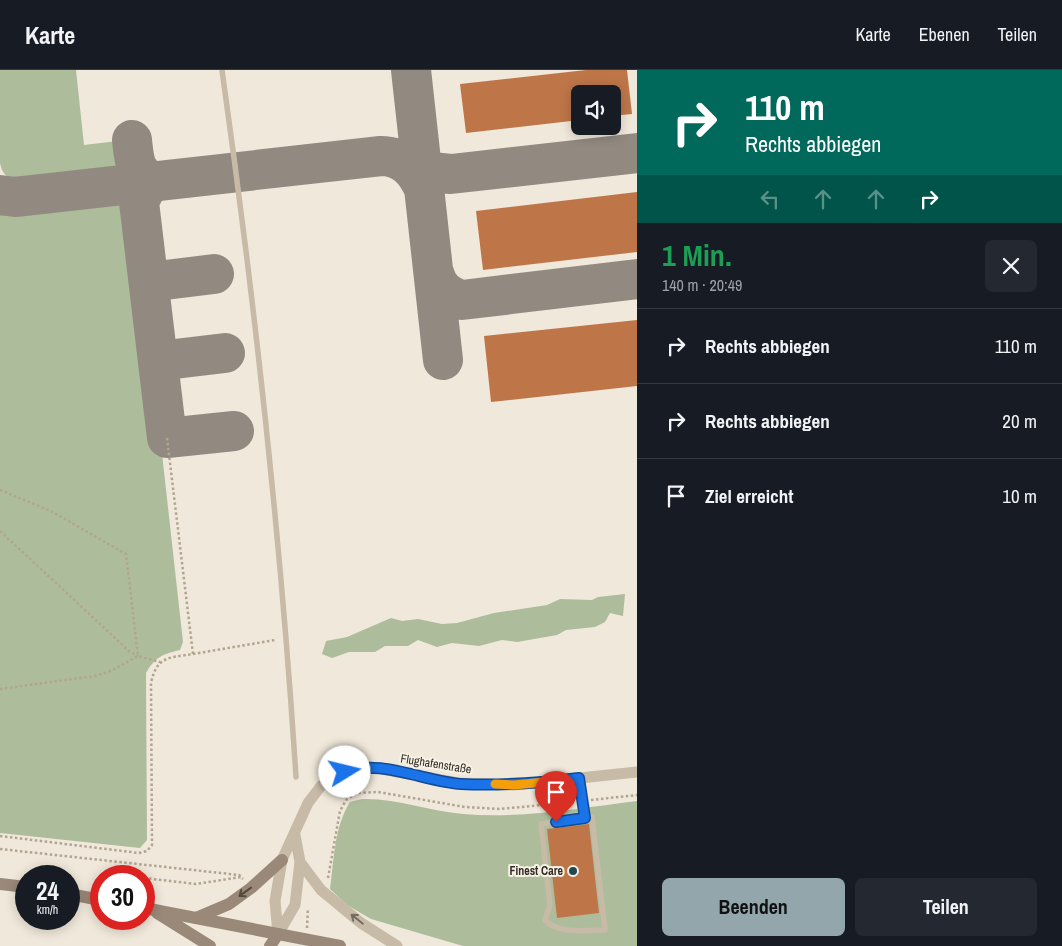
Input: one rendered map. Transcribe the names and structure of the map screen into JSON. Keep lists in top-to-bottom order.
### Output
{
  "streets": {
    "street": ["Flughafenstraße"]
  },
  "places": ["Finest Care"],
  "page": {
    "header": "Karte",
    "nav": ["Karte", "Ebenen", "Teilen"],
    "turn": ["110 m", "Rechts abbiegen"],
    "heading": ["1 Min.", "140 m · 20:49"],
    "list": [
      {
        "name": "Rechts abbiegen",
        "value": "110 m"
      },
      {
        "name": "Rechts abbiegen",
        "value": "20 m"
      },
      {
        "name": "Ziel erreicht",
        "value": "10 m"
      }
    ],
    "speed": "24 km/h",
    "limit": "30",
    "buttons": ["Beenden", "Teilen"]
  }
}
